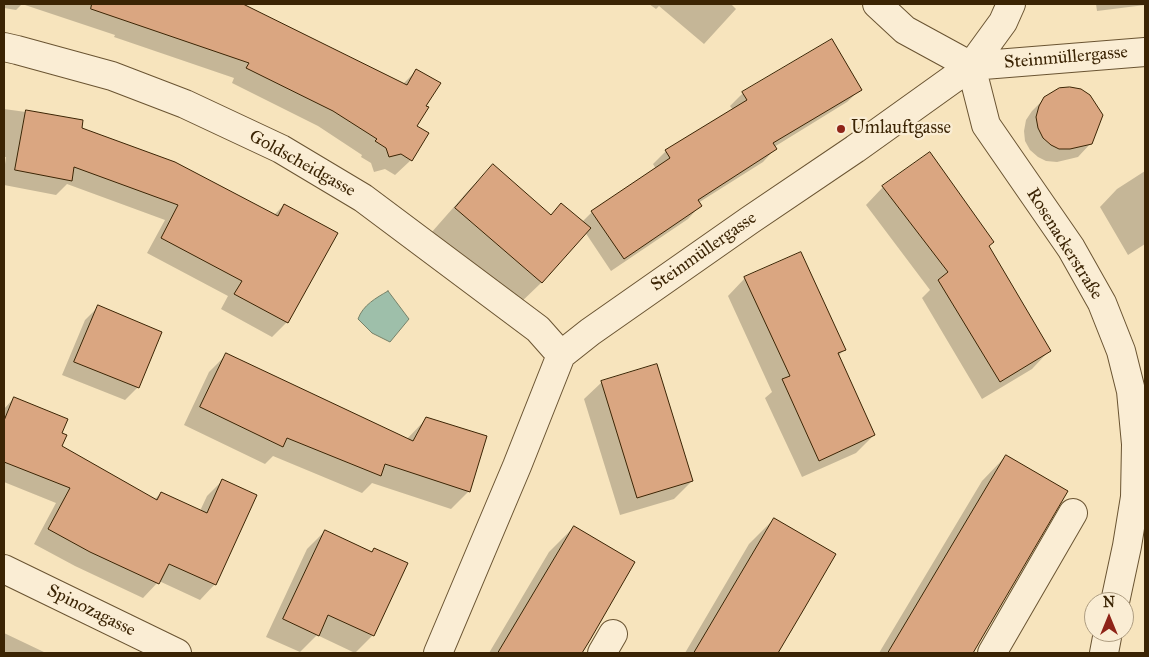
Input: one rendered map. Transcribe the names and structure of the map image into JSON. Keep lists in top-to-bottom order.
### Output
{
  "streets": {
    "street": [
      "Steinmüllergasse",
      "Goldscheidgasse",
      "Rosenackerstraße",
      "Spinozagasse"
    ]
  },
  "crossings": [
    ["Steinmüllergasse", "Goldscheidgasse"],
    ["Steinmüllergasse", "Rosenackerstraße"]
  ],
  "places": ["Umlauftgasse"],
  "north": "top"
}
